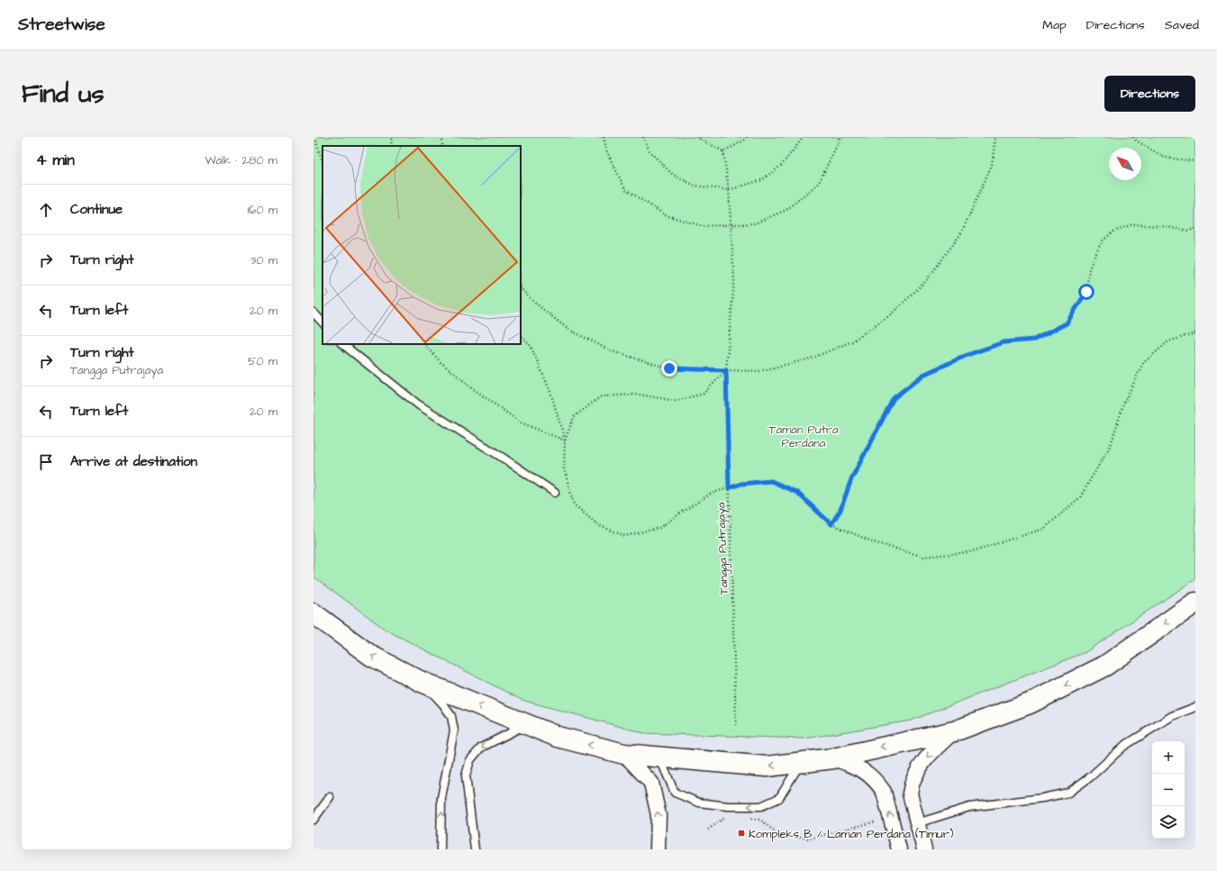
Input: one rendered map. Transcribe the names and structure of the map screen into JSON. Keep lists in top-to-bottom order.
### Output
{
  "streets": {
    "path": ["Tangga Putrajaya"]
  },
  "parks": ["Taman Putra Perdana"],
  "places": {
    "transit": ["Kompleks B / Laman Perdana (Timur)"]
  },
  "north": "top left",
  "page": {
    "header": "Streetwise",
    "nav": ["Map", "Directions", "Saved"],
    "buttons": "Directions",
    "title": "Find us",
    "heading": ["4 min", "Walk · 280 m"],
    "list": [
      ["Continue", "160 m"],
      ["Turn right", "30 m"],
      ["Turn left", "20 m"],
      ["Turn right", "Tangga Putrajaya", "50 m"],
      ["Turn left", "20 m"],
      "Arrive at destination"
    ],
    "map_buttons": ["+", "−"]
  }
}
